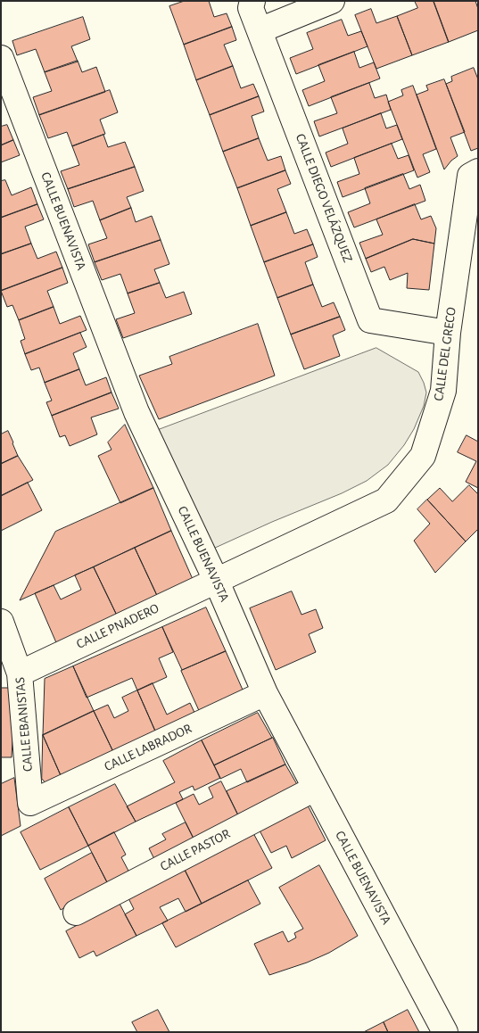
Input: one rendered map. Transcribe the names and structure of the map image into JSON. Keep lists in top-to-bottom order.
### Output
{
  "streets": {
    "street": [
      "CALLE DIEGO VELÁZQUEZ",
      "CALLE BUENAVISTA",
      "CALLE DEL GRECO",
      "CALLE PNADERO",
      "CALLE EBANISTAS",
      "CALLE LABRADOR",
      "CALLE PASTOR"
    ]
  },
  "crossings": [
    ["CALLE DIEGO VELÁZQUEZ", "CALLE DEL GRECO"],
    ["CALLE BUENAVISTA", "CALLE DEL GRECO"],
    ["CALLE BUENAVISTA", "CALLE PNADERO"],
    ["CALLE BUENAVISTA", "CALLE LABRADOR"],
    ["CALLE BUENAVISTA", "CALLE PASTOR"],
    ["CALLE DEL GRECO", "CALLE PNADERO"],
    ["CALLE PNADERO", "CALLE EBANISTAS"],
    ["CALLE EBANISTAS", "CALLE LABRADOR"]
  ]
}
